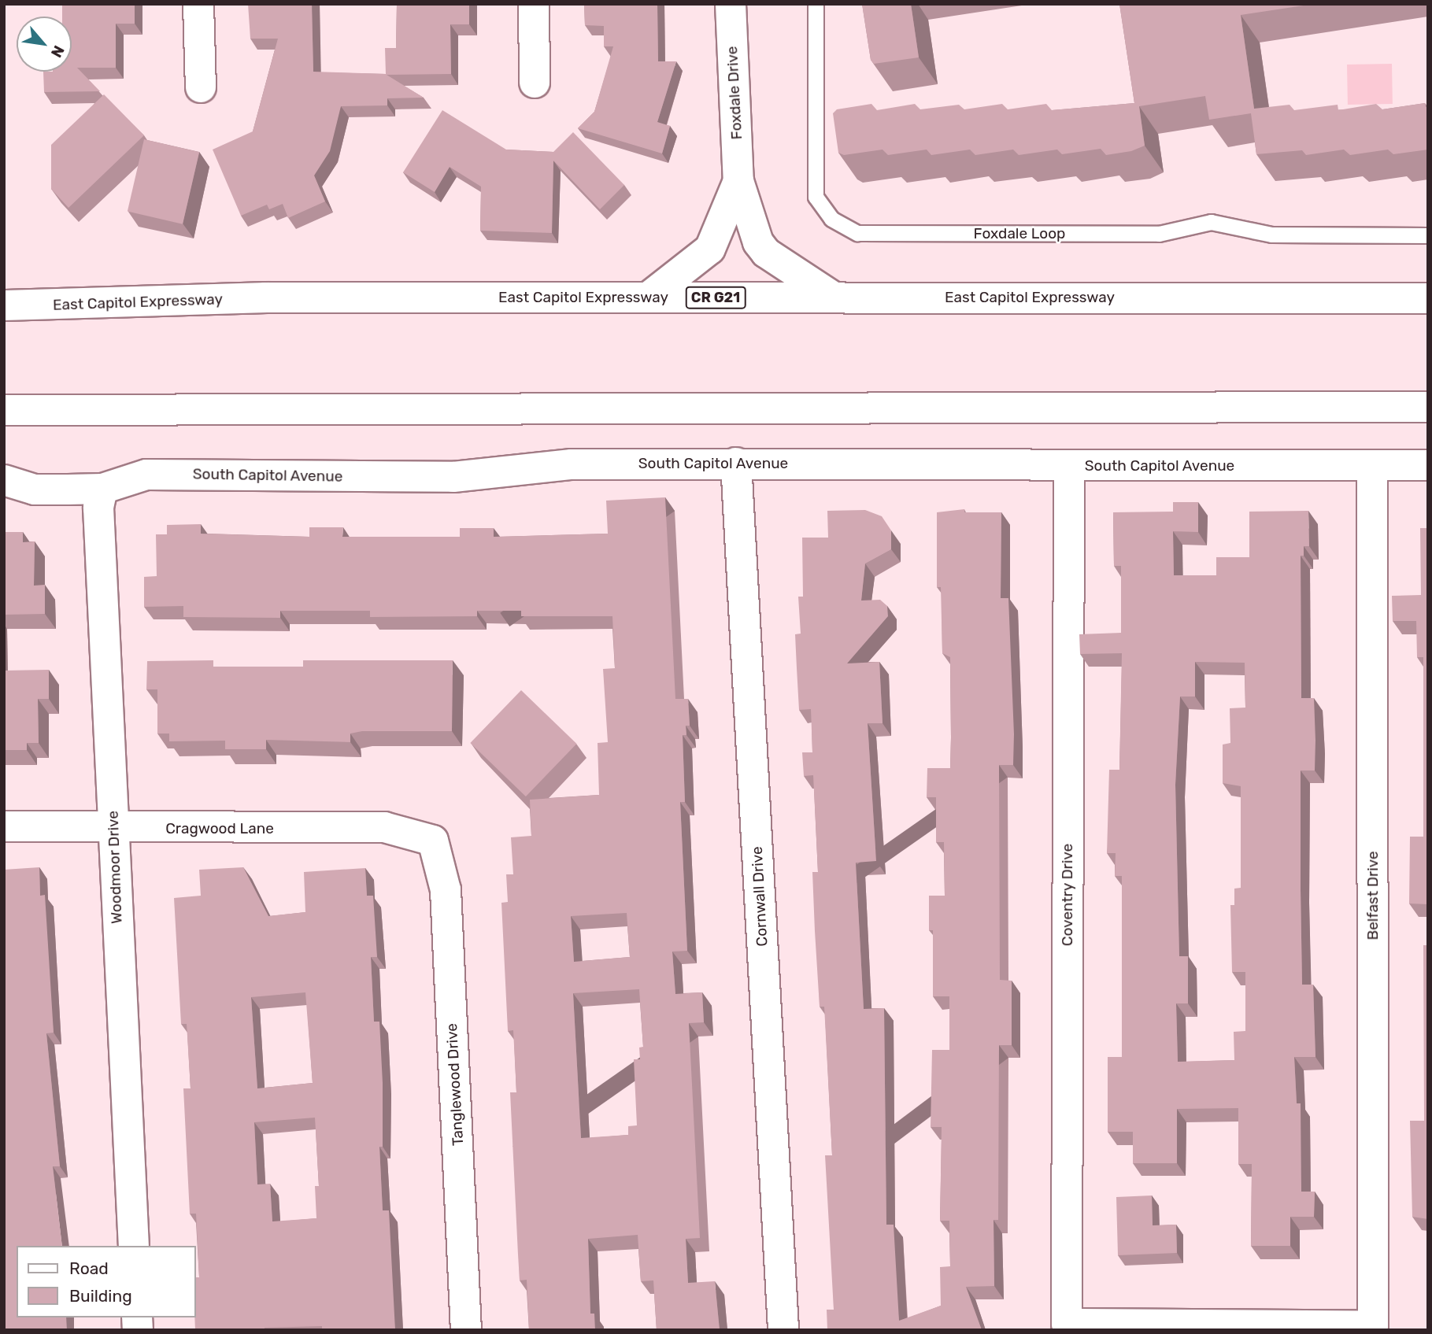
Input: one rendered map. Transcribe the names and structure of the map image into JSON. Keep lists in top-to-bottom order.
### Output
{
  "streets": {
    "main road": [
      "Foxdale Drive",
      "East Capitol Expressway",
      "CR G21",
      "South Capitol Avenue",
      "Cragwood Lane",
      "Woodmoor Drive",
      "Coventry Drive",
      "Belfast Drive",
      "Cornwall Drive",
      "Tanglewood Drive"
    ],
    "lane": ["Foxdale Loop"]
  },
  "crossings": [
    ["South Capitol Avenue", "Woodmoor Drive"],
    ["South Capitol Avenue", "Coventry Drive"],
    ["South Capitol Avenue", "Belfast Drive"],
    ["South Capitol Avenue", "Cornwall Drive"],
    ["Cragwood Lane", "Woodmoor Drive"],
    ["Cragwood Lane", "Tanglewood Drive"],
    ["Coventry Drive", "Belfast Drive"]
  ],
  "legend": ["Road", "Building"],
  "north": "bottom right"
}
